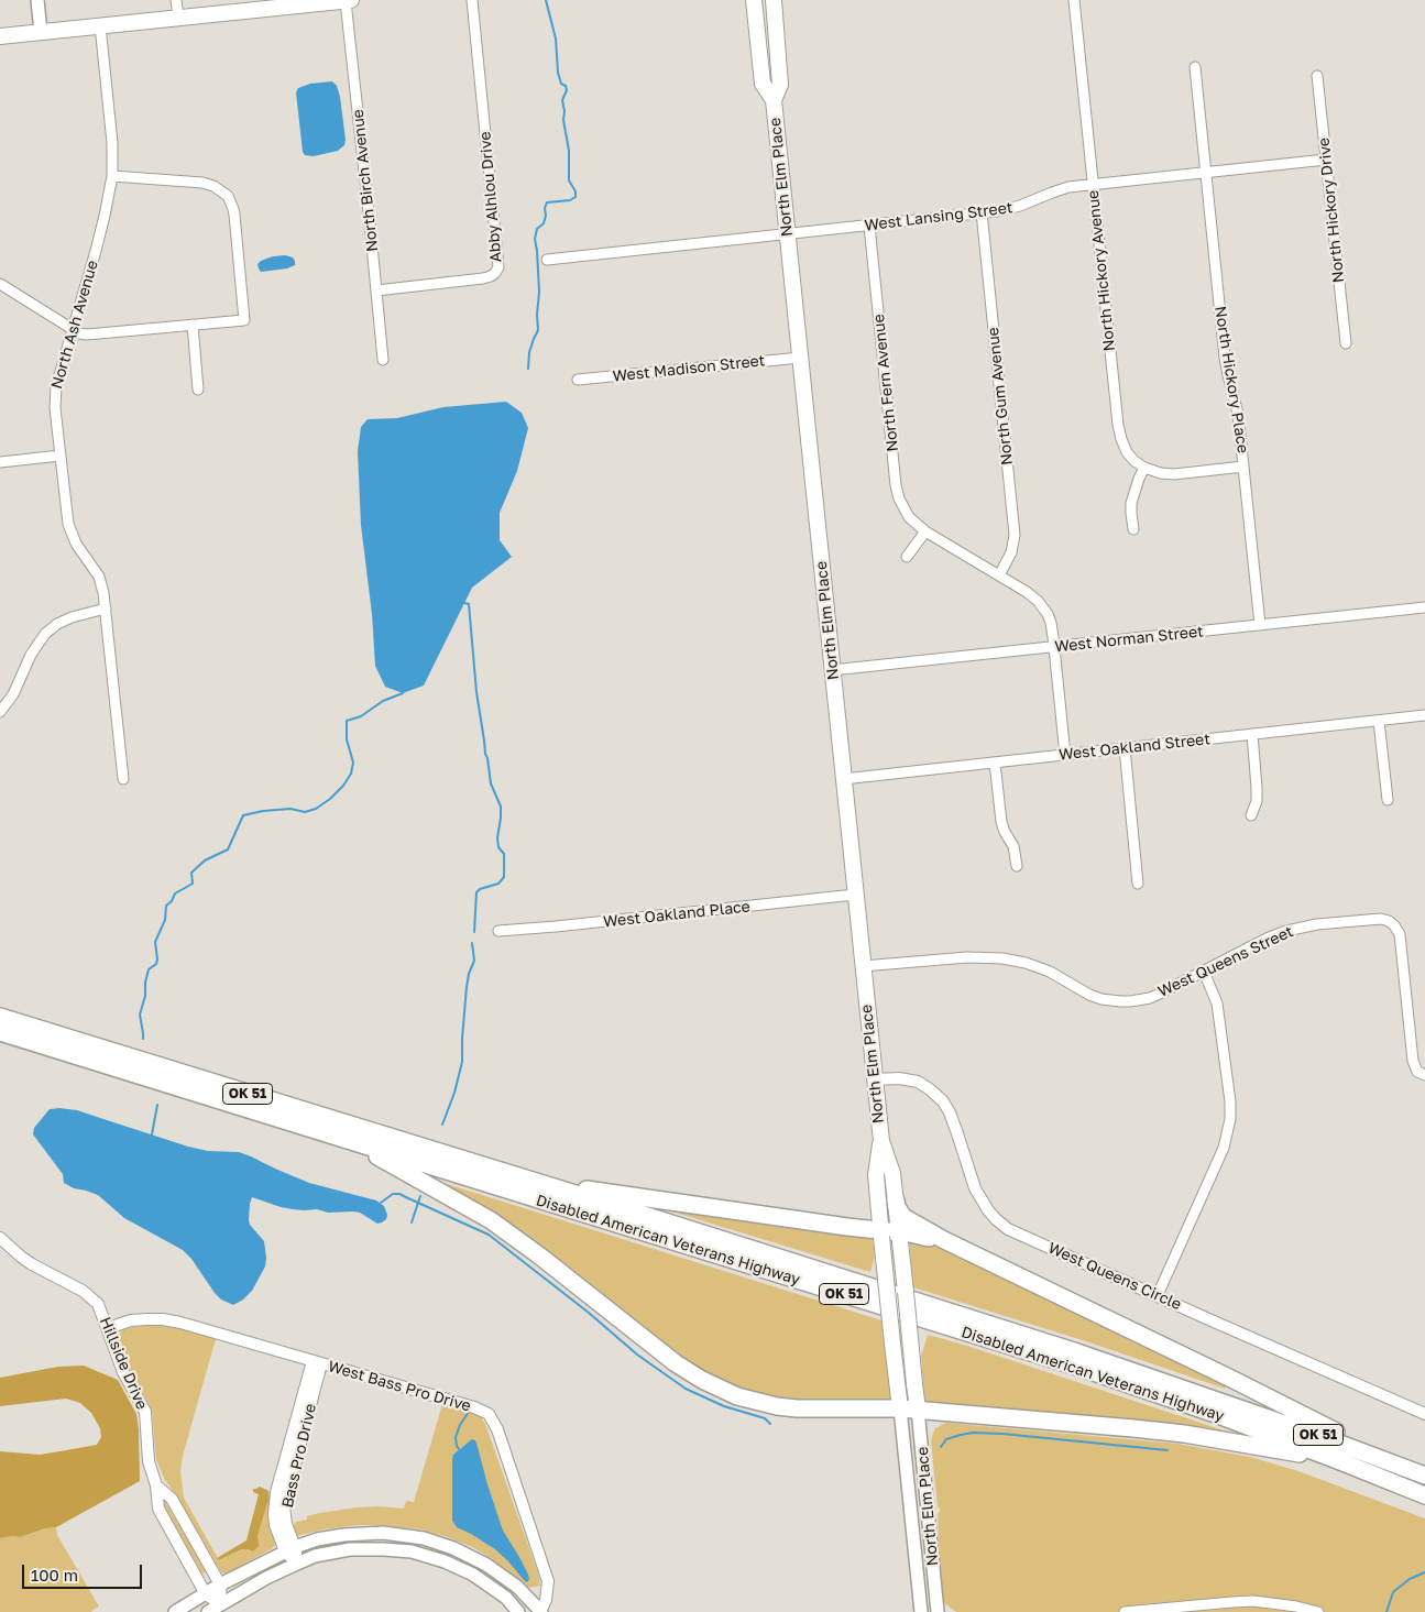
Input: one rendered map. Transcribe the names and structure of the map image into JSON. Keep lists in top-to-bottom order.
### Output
{
  "streets": {
    "highway": ["OK 51", "Disabled American Veterans Highway"],
    "main road": ["North Elm Place"],
    "street": [
      "North Birch Avenue",
      "Abby Alhlou Drive",
      "North Hickory Drive",
      "West Lansing Street",
      "North Hickory Avenue",
      "North Ash Avenue",
      "West Madison Street",
      "North Hickory Place",
      "North Fern Avenue",
      "North Gum Avenue",
      "West Norman Street",
      "West Oakland Street",
      "West Oakland Place",
      "West Queens Street",
      "West Queens Circle",
      "Hillside Drive",
      "West Bass Pro Drive",
      "Bass Pro Drive"
    ]
  },
  "crossings": [
    ["North Elm Place", "West Lansing Street"],
    ["North Elm Place", "West Madison Street"],
    ["North Elm Place", "West Norman Street"],
    ["North Elm Place", "West Oakland Street"],
    ["North Elm Place", "West Oakland Place"],
    ["North Elm Place", "West Queens Street"],
    ["North Elm Place", "West Queens Circle"],
    ["North Birch Avenue", "Abby Alhlou Drive"],
    ["North Hickory Drive", "West Lansing Street"],
    ["West Lansing Street", "North Hickory Avenue"],
    ["West Lansing Street", "North Hickory Place"],
    ["West Lansing Street", "North Fern Avenue"],
    ["West Lansing Street", "North Gum Avenue"],
    ["North Hickory Place", "West Norman Street"],
    ["North Fern Avenue", "North Gum Avenue"],
    ["North Fern Avenue", "West Norman Street"],
    ["North Fern Avenue", "West Oakland Street"],
    ["Hillside Drive", "West Bass Pro Drive"],
    ["West Bass Pro Drive", "Bass Pro Drive"]
  ],
  "scale_bar": "100 m"
}
